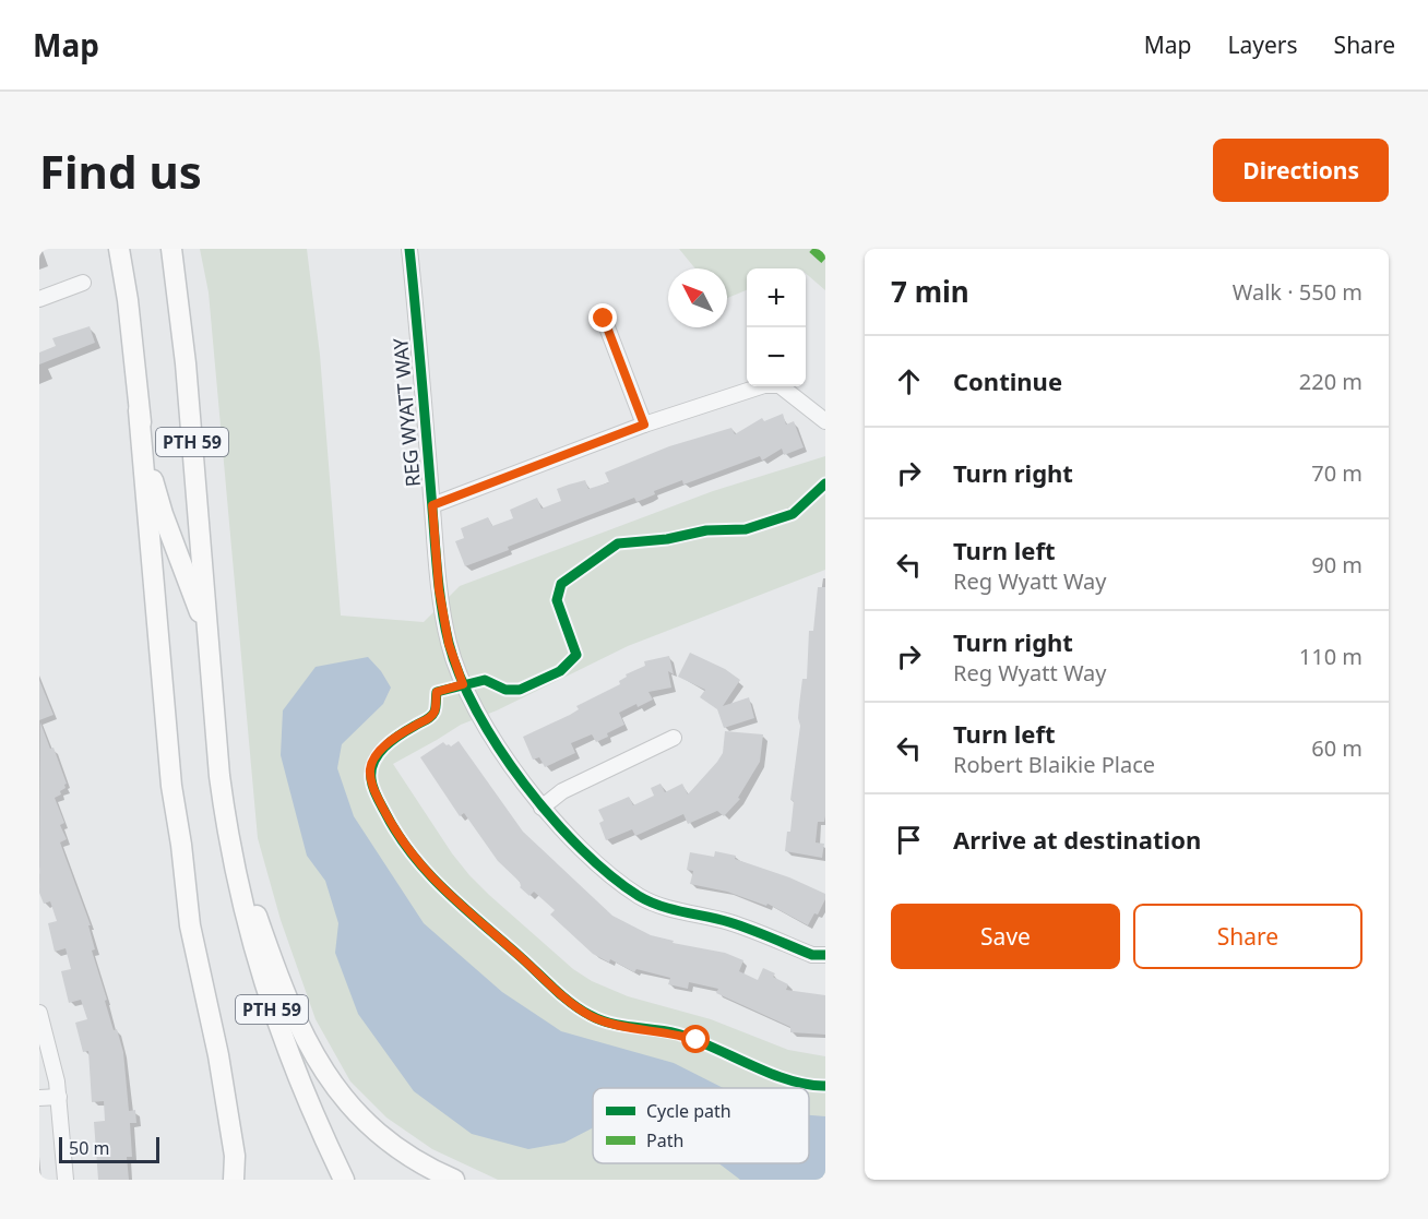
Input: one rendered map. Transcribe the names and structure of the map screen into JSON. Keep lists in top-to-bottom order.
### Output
{
  "streets": {
    "main road": ["PTH 59"],
    "street": ["REG WYATT WAY"]
  },
  "legend": ["Cycle path", "Path"],
  "scale_bar": "50 m",
  "north": "top left",
  "page": {
    "header": "Map",
    "nav": ["Map", "Layers", "Share"],
    "buttons": [
      "Directions",
      ["Save", "Share"]
    ],
    "title": "Find us",
    "heading": ["7 min", "Walk · 550 m"],
    "map_buttons": ["+", "−"],
    "list": [
      ["Continue", "220 m"],
      ["Turn right", "70 m"],
      ["Turn left", "Reg Wyatt Way", "90 m"],
      ["Turn right", "Reg Wyatt Way", "110 m"],
      ["Turn left", "Robert Blaikie Place", "60 m"],
      "Arrive at destination"
    ],
    "scale": "50 m"
  }
}
